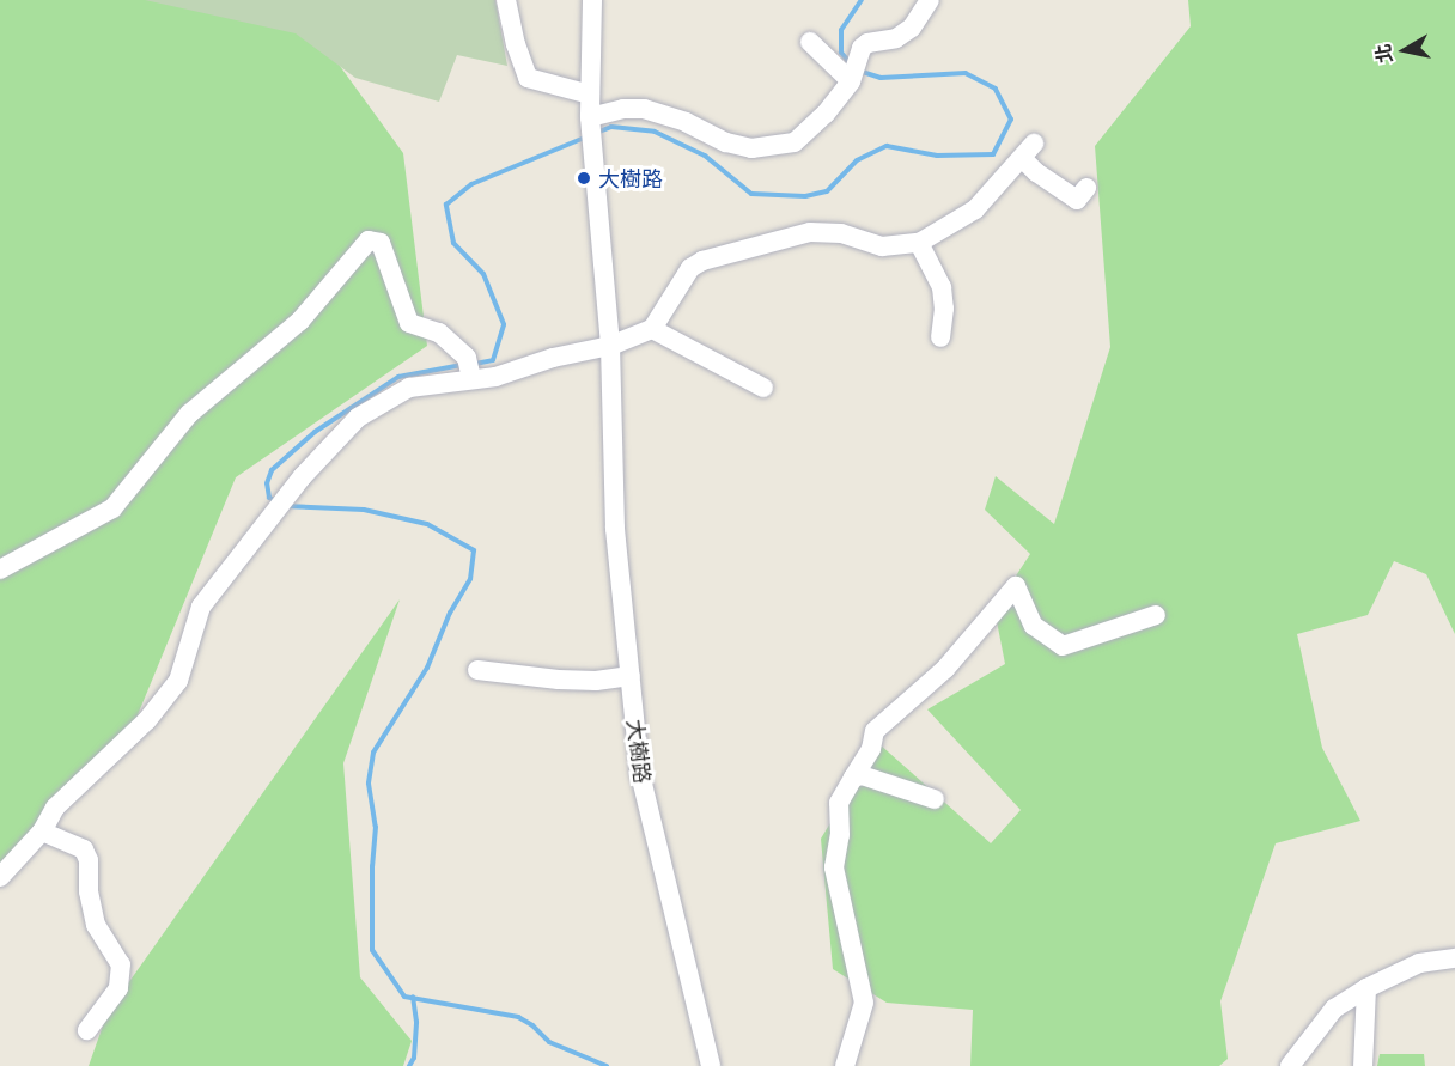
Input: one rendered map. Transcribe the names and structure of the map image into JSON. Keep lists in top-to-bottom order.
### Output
{
  "streets": {
    "street": ["大樹路"]
  },
  "places": ["大樹路"],
  "north": "left"
}
